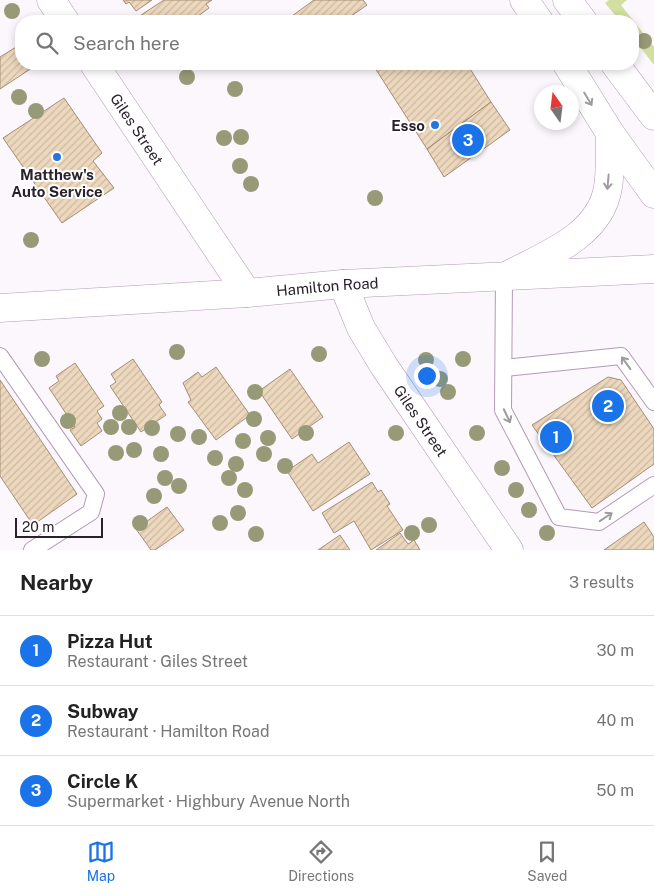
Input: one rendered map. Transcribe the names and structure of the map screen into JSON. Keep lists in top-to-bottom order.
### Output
{
  "streets": {
    "main road": ["Giles Street", "Hamilton Road"]
  },
  "crossings": [
    ["Giles Street", "Hamilton Road"]
  ],
  "places": ["Esso", "Matthew's Auto Service"],
  "scale_bar": "20 m",
  "north": "top",
  "page": {
    "search": "Search here",
    "pins": ["3", "2", "1"],
    "scale": "20 m",
    "heading": ["Nearby", "3 results"],
    "list": [
      {
        "mark": "1",
        "name": "Pizza Hut",
        "note": "Restaurant · Giles Street",
        "value": "30 m"
      },
      {
        "mark": "2",
        "name": "Subway",
        "note": "Restaurant · Hamilton Road",
        "value": "40 m"
      },
      {
        "mark": "3",
        "name": "Circle K",
        "note": "Supermarket · Highbury Avenue North",
        "value": "50 m"
      }
    ],
    "nav": ["Map", "Directions", "Saved"]
  }
}
